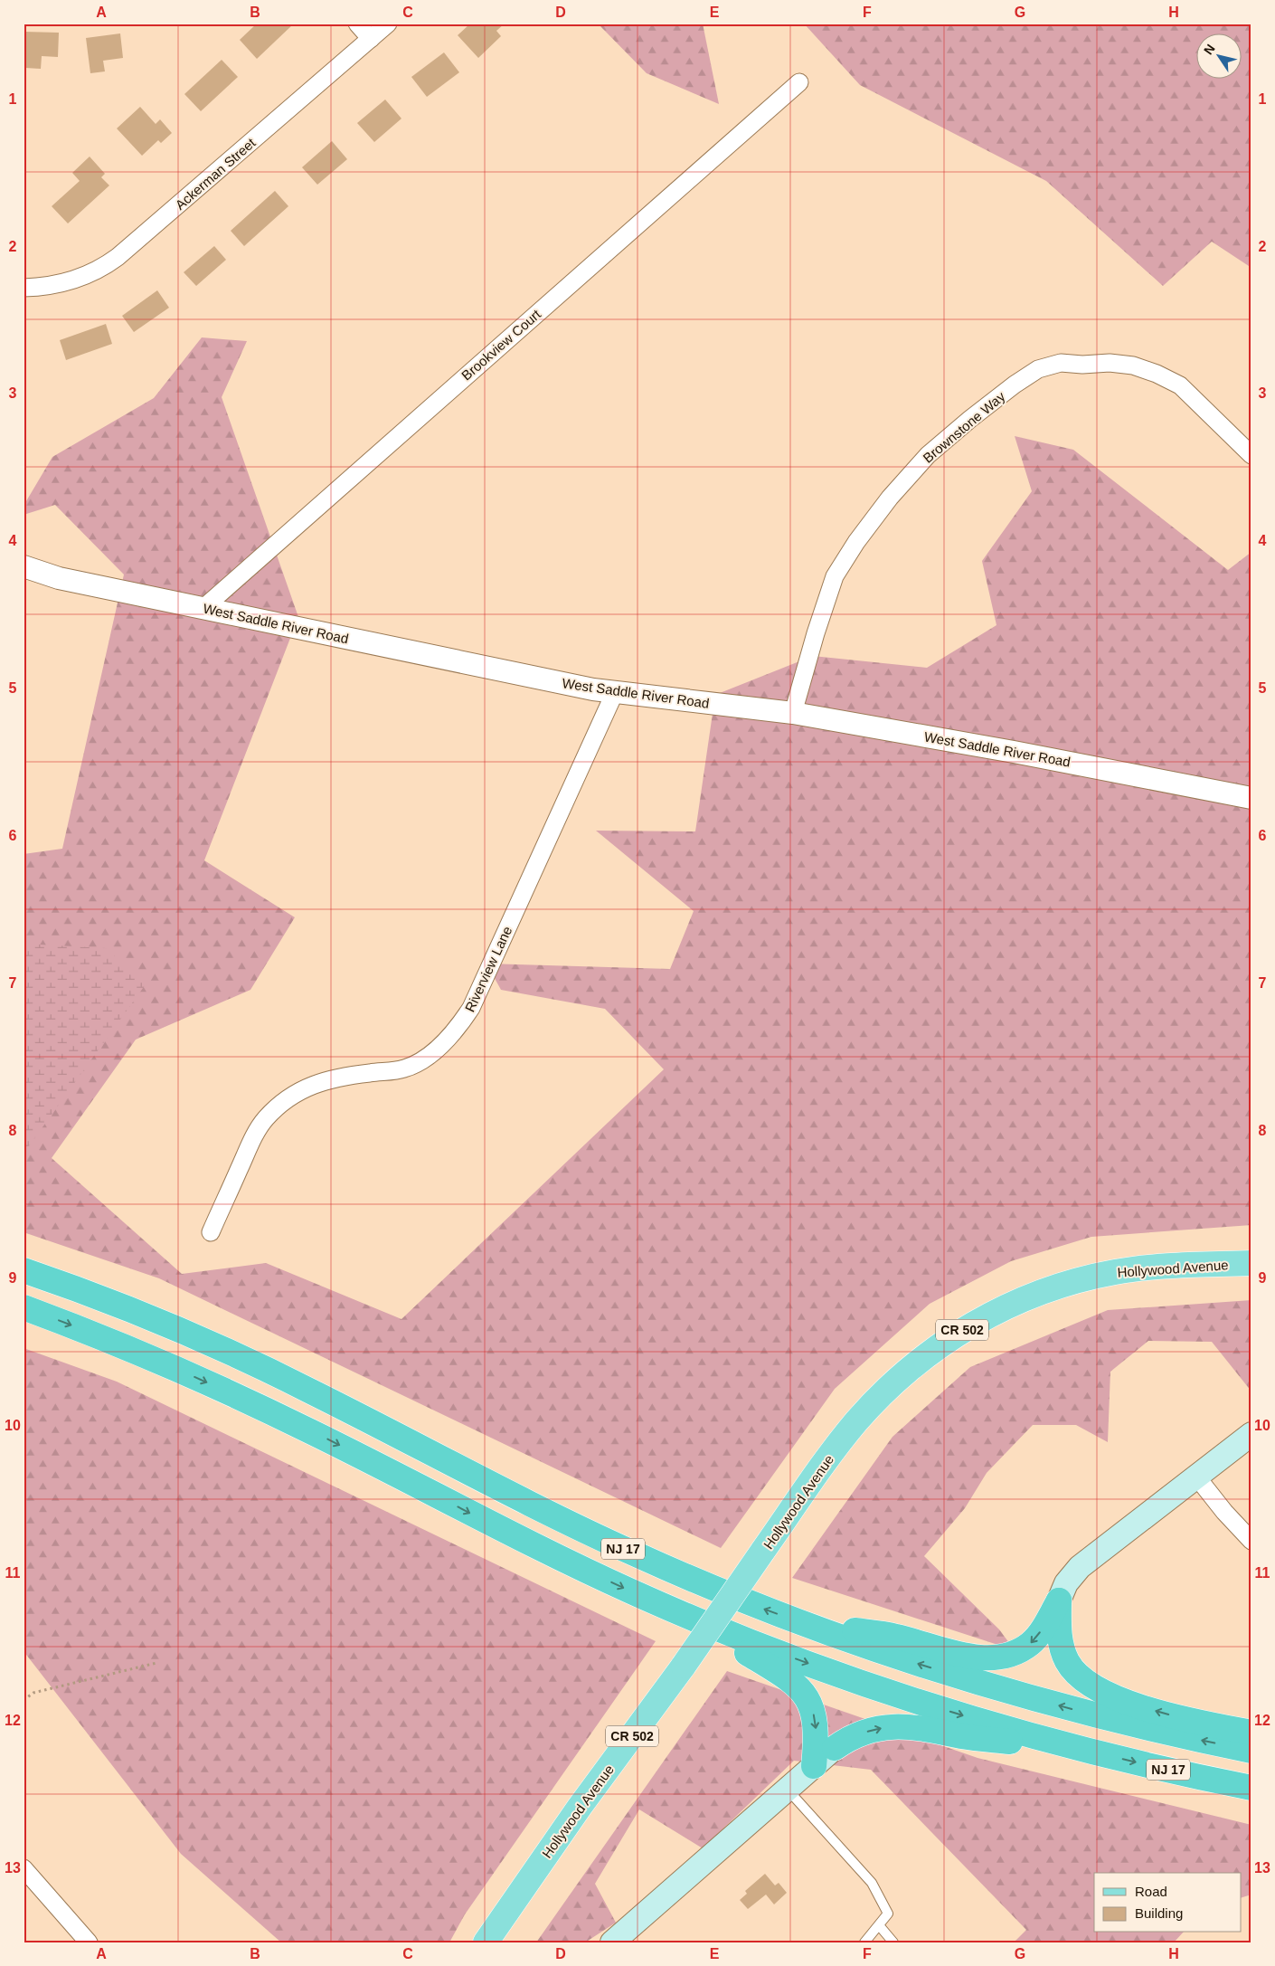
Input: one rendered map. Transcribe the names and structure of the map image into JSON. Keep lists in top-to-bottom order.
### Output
{
  "streets": {
    "highway": ["NJ 17"],
    "main road": ["Hollywood Avenue", "CR 502"],
    "street": [
      "Ackerman Street",
      "Brookview Court",
      "Brownstone Way",
      "West Saddle River Road",
      "Riverview Lane"
    ]
  },
  "crossings": [
    ["Brookview Court", "West Saddle River Road"],
    ["Brownstone Way", "West Saddle River Road"],
    ["West Saddle River Road", "Riverview Lane"]
  ],
  "legend": ["Road", "Building"],
  "north": "top left",
  "grid": {
    "columns": [
      "A",
      "B",
      "C",
      "D",
      "E",
      "F",
      "G",
      "H"
    ],
    "rows": [
      "1",
      "2",
      "3",
      "4",
      "5",
      "6",
      "7",
      "8",
      "9",
      "10",
      "11",
      "12",
      "13"
    ]
  }
}
